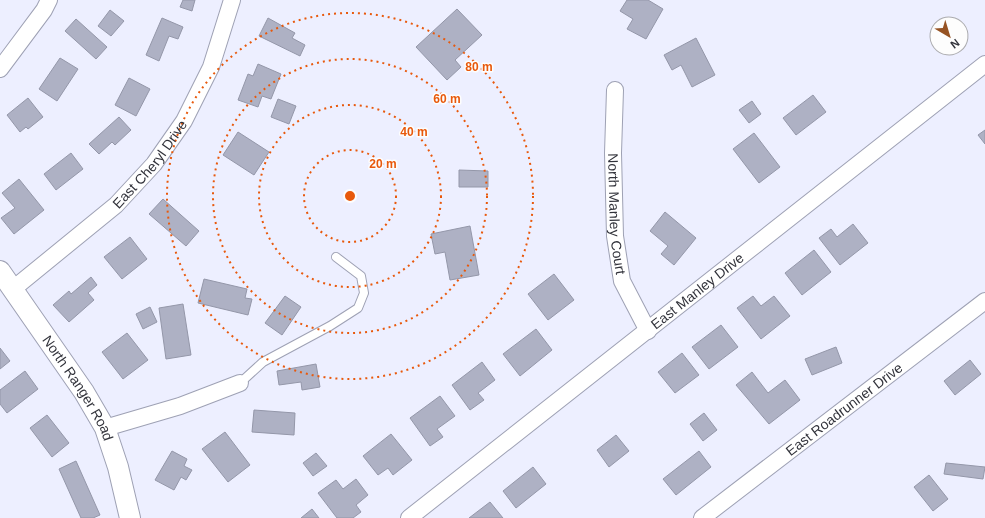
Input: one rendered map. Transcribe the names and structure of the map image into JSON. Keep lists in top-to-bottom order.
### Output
{
  "streets": {
    "street": [
      "East Cheryl Drive",
      "North Manley Court",
      "East Manley Drive",
      "North Ranger Road",
      "East Roadrunner Drive"
    ]
  },
  "crossings": [
    ["East Cheryl Drive", "North Ranger Road"],
    ["North Manley Court", "East Manley Drive"]
  ],
  "north": "bottom right",
  "rings": [
    "80 m",
    "60 m",
    "40 m",
    "20 m"
  ]
}
